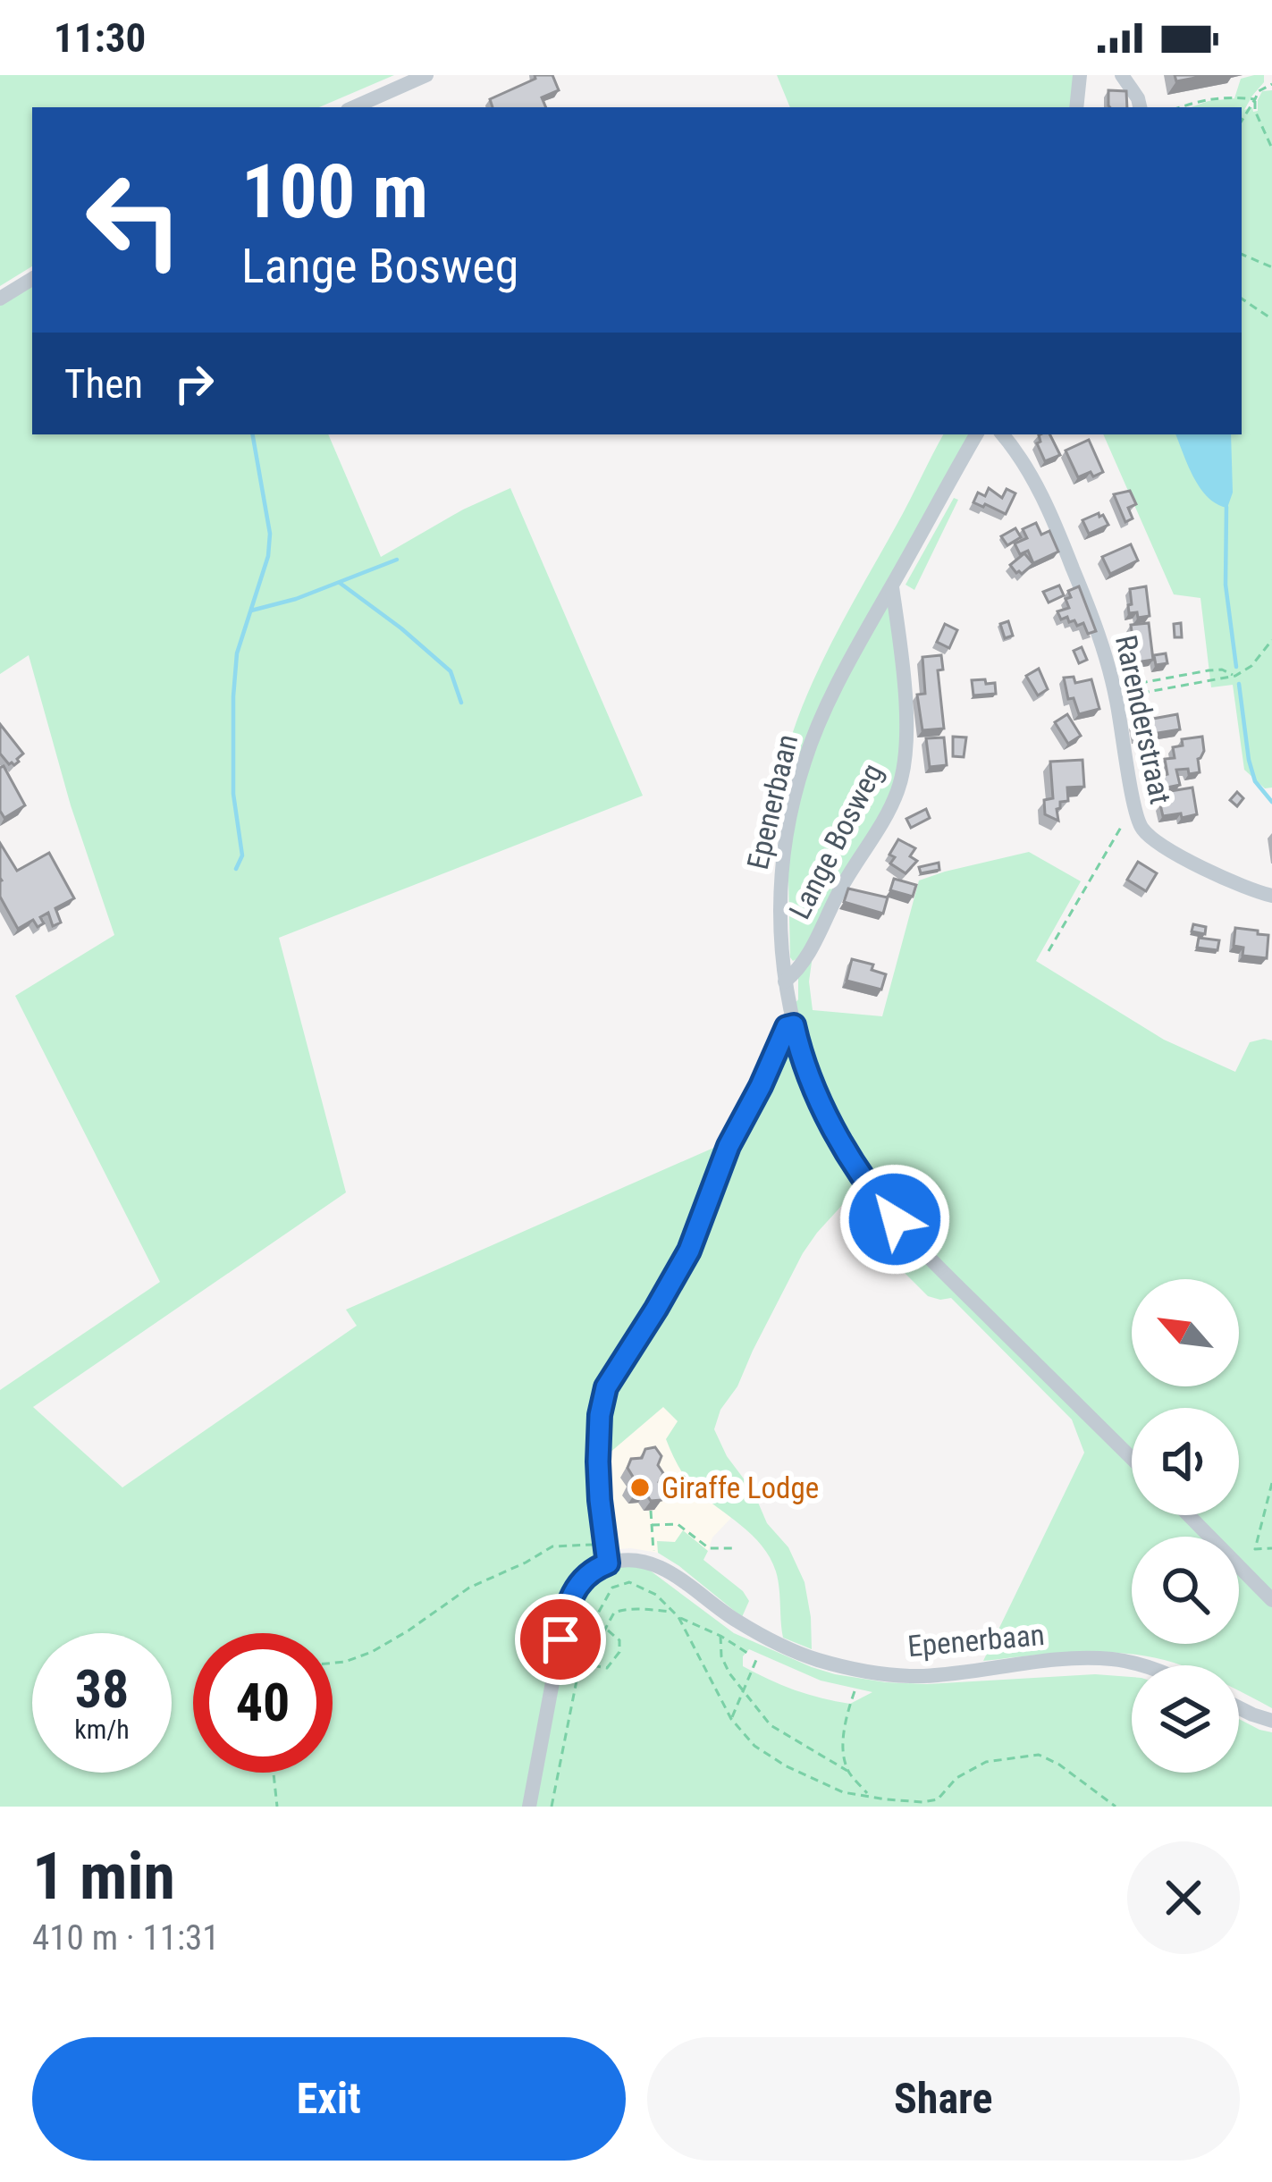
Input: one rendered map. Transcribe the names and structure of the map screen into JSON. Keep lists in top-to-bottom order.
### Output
{
  "streets": {
    "street": ["Rarenderstraat", "Epenerbaan", "Lange Bosweg"]
  },
  "crossings": [
    ["Epenerbaan", "Lange Bosweg"]
  ],
  "places": ["Giraffe Lodge"],
  "north": "top left",
  "page": {
    "status": "11:30",
    "turn": ["100 m", "Lange Bosweg"],
    "then": "Then",
    "speed": "38 km/h",
    "limit": "40",
    "heading": ["1 min", "410 m · 11:31"],
    "buttons": ["Exit", "Share"]
  }
}
